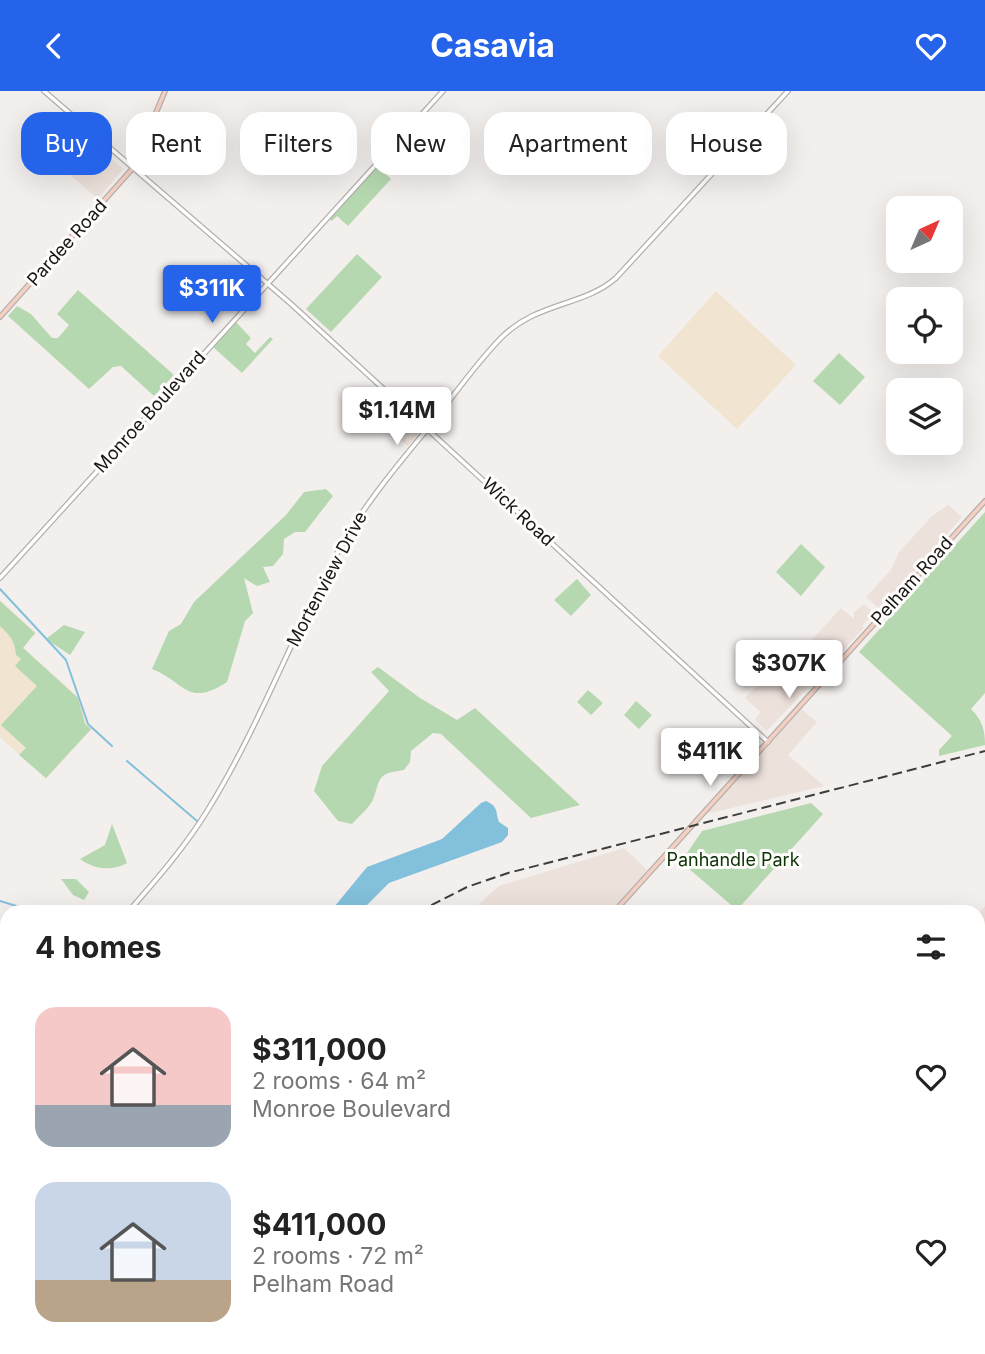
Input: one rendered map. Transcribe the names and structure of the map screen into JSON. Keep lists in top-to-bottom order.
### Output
{
  "streets": {
    "main road": ["Pardee Road", "Pelham Road"],
    "street": ["Monroe Boulevard", "Wick Road", "Mortenview Drive"]
  },
  "crossings": [
    ["Monroe Boulevard", "Wick Road"],
    ["Wick Road", "Mortenview Drive"],
    ["Wick Road", "Pelham Road"]
  ],
  "parks": ["Panhandle Park"],
  "north": "top right",
  "page": {
    "header": "Casavia",
    "chip": [
      "Buy",
      "Rent",
      "Filters",
      "New",
      "Apartment",
      "House"
    ],
    "price": [
      "$311K",
      "$1.14M",
      "$307K",
      "$411K"
    ],
    "heading": "4 homes",
    "list": [
      {
        "name": "$311,000",
        "note": "2 rooms · 64 m² · Monroe Boulevard"
      },
      {
        "name": "$411,000",
        "note": "2 rooms · 72 m² · Pelham Road"
      }
    ]
  }
}
